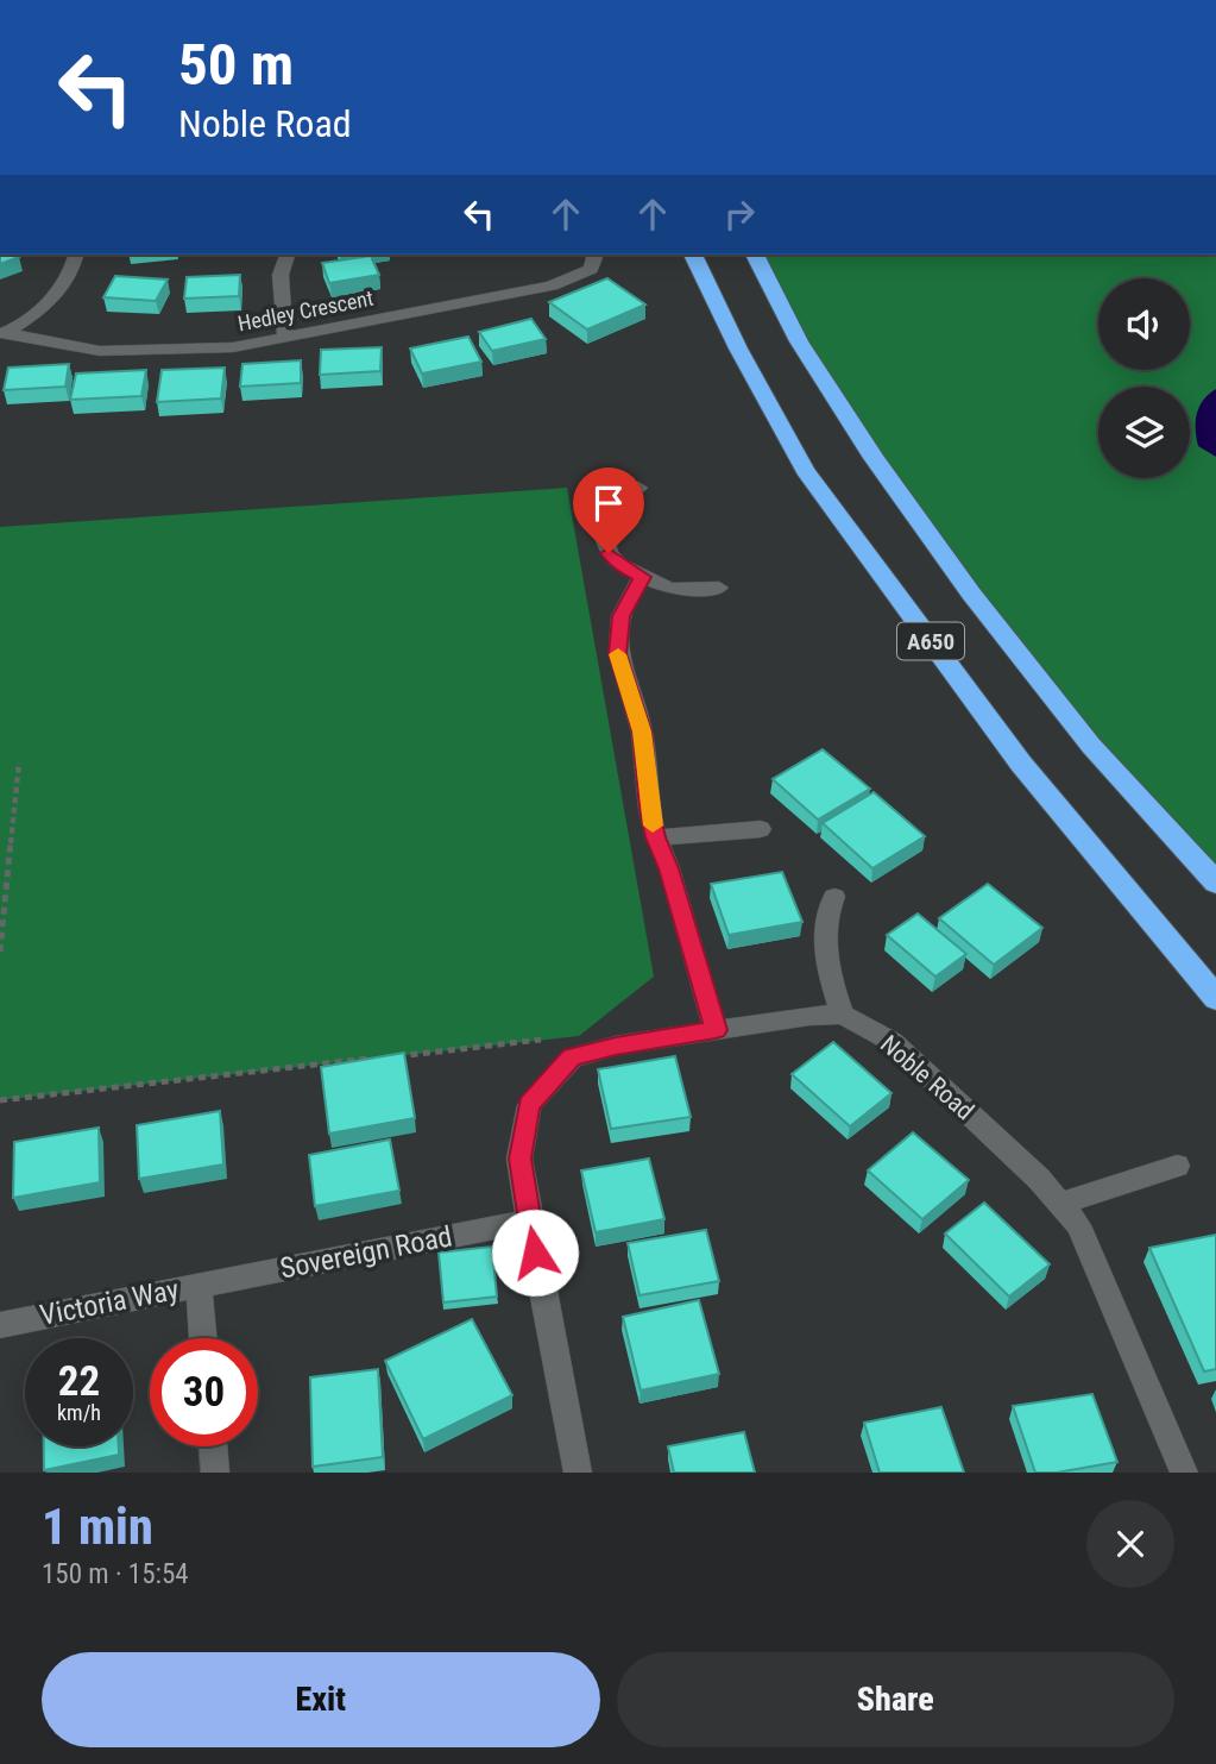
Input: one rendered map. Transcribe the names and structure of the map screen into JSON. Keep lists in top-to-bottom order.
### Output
{
  "streets": {
    "highway": ["A650"],
    "street": [
      "Hedley Crescent",
      "Noble Road",
      "Sovereign Road",
      "Victoria Way"
    ]
  },
  "crossings": [
    ["Sovereign Road", "Victoria Way"]
  ],
  "page": {
    "turn": ["50 m", "Noble Road"],
    "speed": "22 km/h",
    "limit": "30",
    "heading": ["1 min", "150 m · 15:54"],
    "buttons": ["Exit", "Share"]
  }
}
